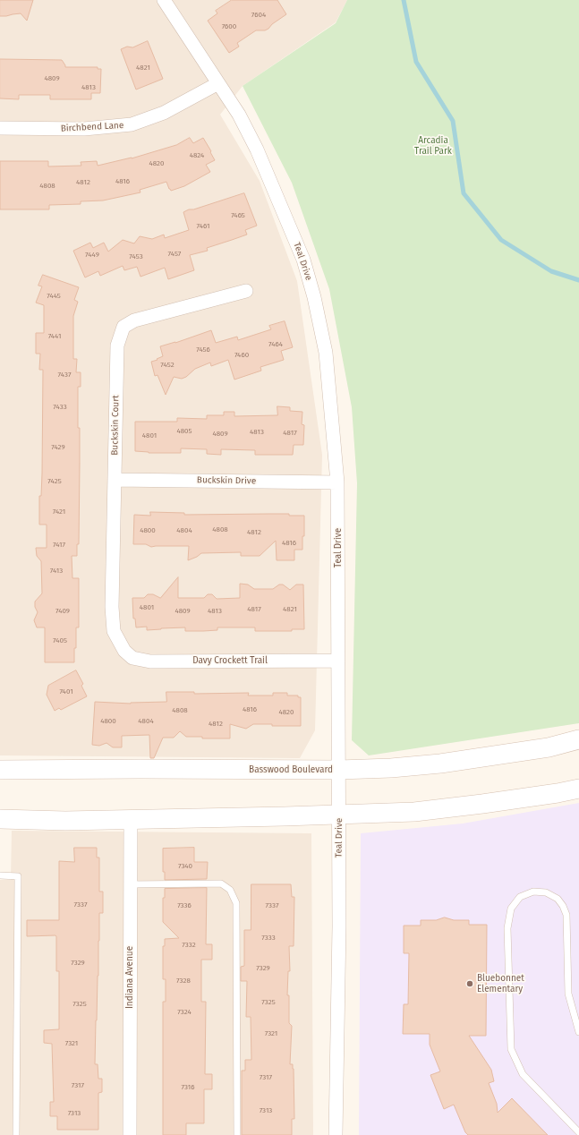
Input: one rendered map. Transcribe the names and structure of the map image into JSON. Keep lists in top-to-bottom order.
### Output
{
  "streets": {
    "main road": ["Basswood Boulevard"],
    "street": [
      "Birchbend Lane",
      "Teal Drive",
      "Buckskin Court",
      "Buckskin Drive",
      "Davy Crockett Trail",
      "Indiana Avenue"
    ]
  },
  "crossings": [
    ["Birchbend Lane", "Teal Drive"],
    ["Teal Drive", "Buckskin Drive"],
    ["Teal Drive", "Davy Crockett Trail"],
    ["Teal Drive", "Basswood Boulevard"],
    ["Buckskin Court", "Buckskin Drive"],
    ["Buckskin Court", "Davy Crockett Trail"]
  ],
  "parks": ["Arcadia Trail Park"],
  "places": ["Bluebonnet Elementary"],
  "house_numbers": [
    "7604",
    "7600",
    "4821",
    "4809",
    "4813",
    "4824",
    "4820",
    "4816",
    "4812",
    "4808",
    "7465",
    "7461",
    "7457",
    "7449",
    "7453",
    "7445",
    "7441",
    "7464",
    "7456",
    "7460",
    "7452",
    "7437",
    "7433",
    "4805",
    "4813",
    "4817",
    "4809",
    "4801",
    "7429",
    "7425",
    "7421",
    "4808",
    "4800",
    "4804",
    "4812",
    "4816",
    "7417",
    "7413",
    "4801",
    "4817",
    "4821",
    "7409",
    "4809",
    "4813",
    "7405",
    "7401",
    "4816",
    "4808",
    "4820",
    "4800",
    "4804",
    "4812",
    "7340",
    "7337",
    "7336",
    "7337",
    "7333",
    "7332",
    "7329",
    "7329",
    "7328",
    "7325",
    "7325",
    "7324",
    "7321",
    "7321",
    "7317",
    "7317",
    "7316",
    "7313",
    "7313"
  ]
}
